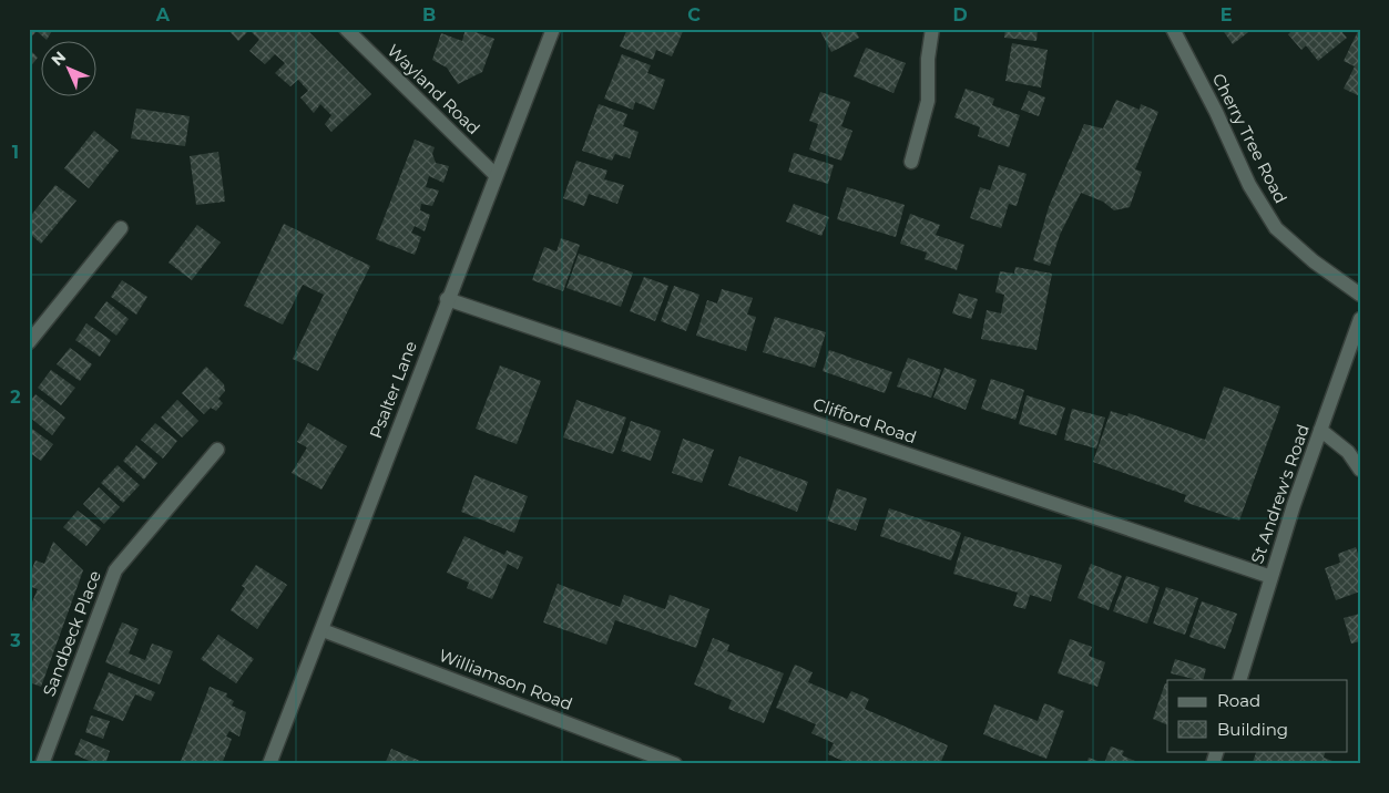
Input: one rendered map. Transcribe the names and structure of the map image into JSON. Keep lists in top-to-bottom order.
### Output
{
  "streets": {
    "street": [
      "Wayland Road",
      "Cherry Tree Road",
      "Psalter Lane",
      "Clifford Road",
      "St Andrew's Road",
      "Sandbeck Place",
      "Williamson Road"
    ]
  },
  "crossings": [
    ["Wayland Road", "Psalter Lane"],
    ["Psalter Lane", "Clifford Road"],
    ["Psalter Lane", "Williamson Road"],
    ["Clifford Road", "St Andrew's Road"]
  ],
  "legend": ["Road", "Building"],
  "north": "top left",
  "grid": {
    "columns": [
      "A",
      "B",
      "C",
      "D",
      "E"
    ],
    "rows": ["1", "2", "3"]
  }
}
